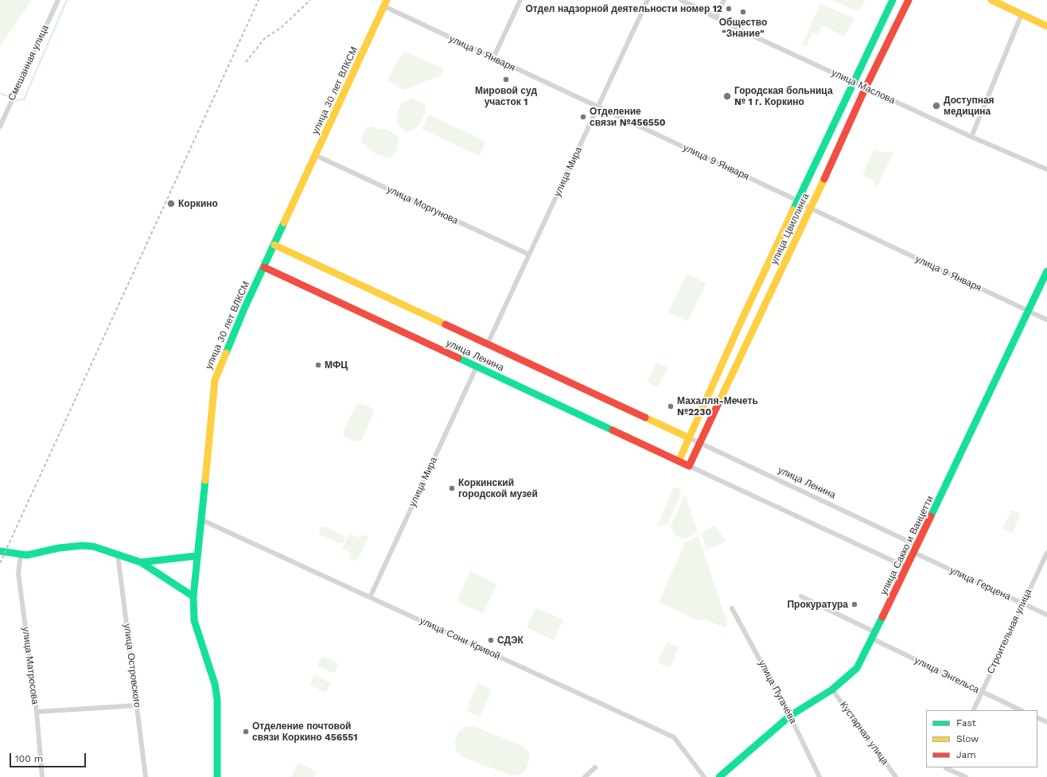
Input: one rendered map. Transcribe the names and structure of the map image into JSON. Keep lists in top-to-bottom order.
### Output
{
  "streets": {
    "street": [
      "улица 9 Января",
      "Смешанная улица",
      "улица Маслова",
      "улица 30 лет ВЛКСМ",
      "улица Мира",
      "улица Моргунова",
      "улица Цвиллинга",
      "улица Ленина",
      "улица Сакко и Ванцетти",
      "улица Герцена",
      "Строительная улица",
      "улица Сони Кривой",
      "улица Матросова",
      "улица Островского",
      "улица Энгельса",
      "улица Пугачёва",
      "Кустарная улица"
    ]
  },
  "crossings": [
    ["улица 9 Января", "улица 30 лет ВЛКСМ"],
    ["улица 9 Января", "улица Мира"],
    ["улица 9 Января", "улица Цвиллинга"],
    ["улица 9 Января", "улица Сакко и Ванцетти"],
    ["улица Маслова", "улица Цвиллинга"],
    ["улица 30 лет ВЛКСМ", "улица Моргунова"],
    ["улица 30 лет ВЛКСМ", "улица Ленина"],
    ["улица 30 лет ВЛКСМ", "улица Сони Кривой"],
    ["улица Мира", "улица Моргунова"],
    ["улица Мира", "улица Ленина"],
    ["улица Мира", "улица Сони Кривой"],
    ["улица Цвиллинга", "улица Ленина"],
    ["улица Ленина", "улица Сакко и Ванцетти"],
    ["улица Сакко и Ванцетти", "улица Герцена"],
    ["улица Сакко и Ванцетти", "улица Энгельса"],
    ["улица Сакко и Ванцетти", "улица Пугачёва"],
    ["улица Сакко и Ванцетти", "Кустарная улица"],
    ["улица Герцена", "Строительная улица"],
    ["Строительная улица", "улица Энгельса"]
  ],
  "places": [
    "Отдел надзорной деятельности номер 12",
    "Общество \"Знание\"",
    "Мировой суд участок 1",
    "Городская больница № 1 г. Коркино",
    "Доступная медицина",
    "Отделение связи №456550",
    "Коркино",
    "МФЦ",
    "Махалля-Мечеть №2230",
    "Коркинский городской музей",
    "Прокуратура",
    "СДЭК",
    "Отделение почтовой связи Коркино 456551"
  ],
  "legend": ["Fast", "Slow", "Jam"],
  "scale_bar": "100 m"
}
